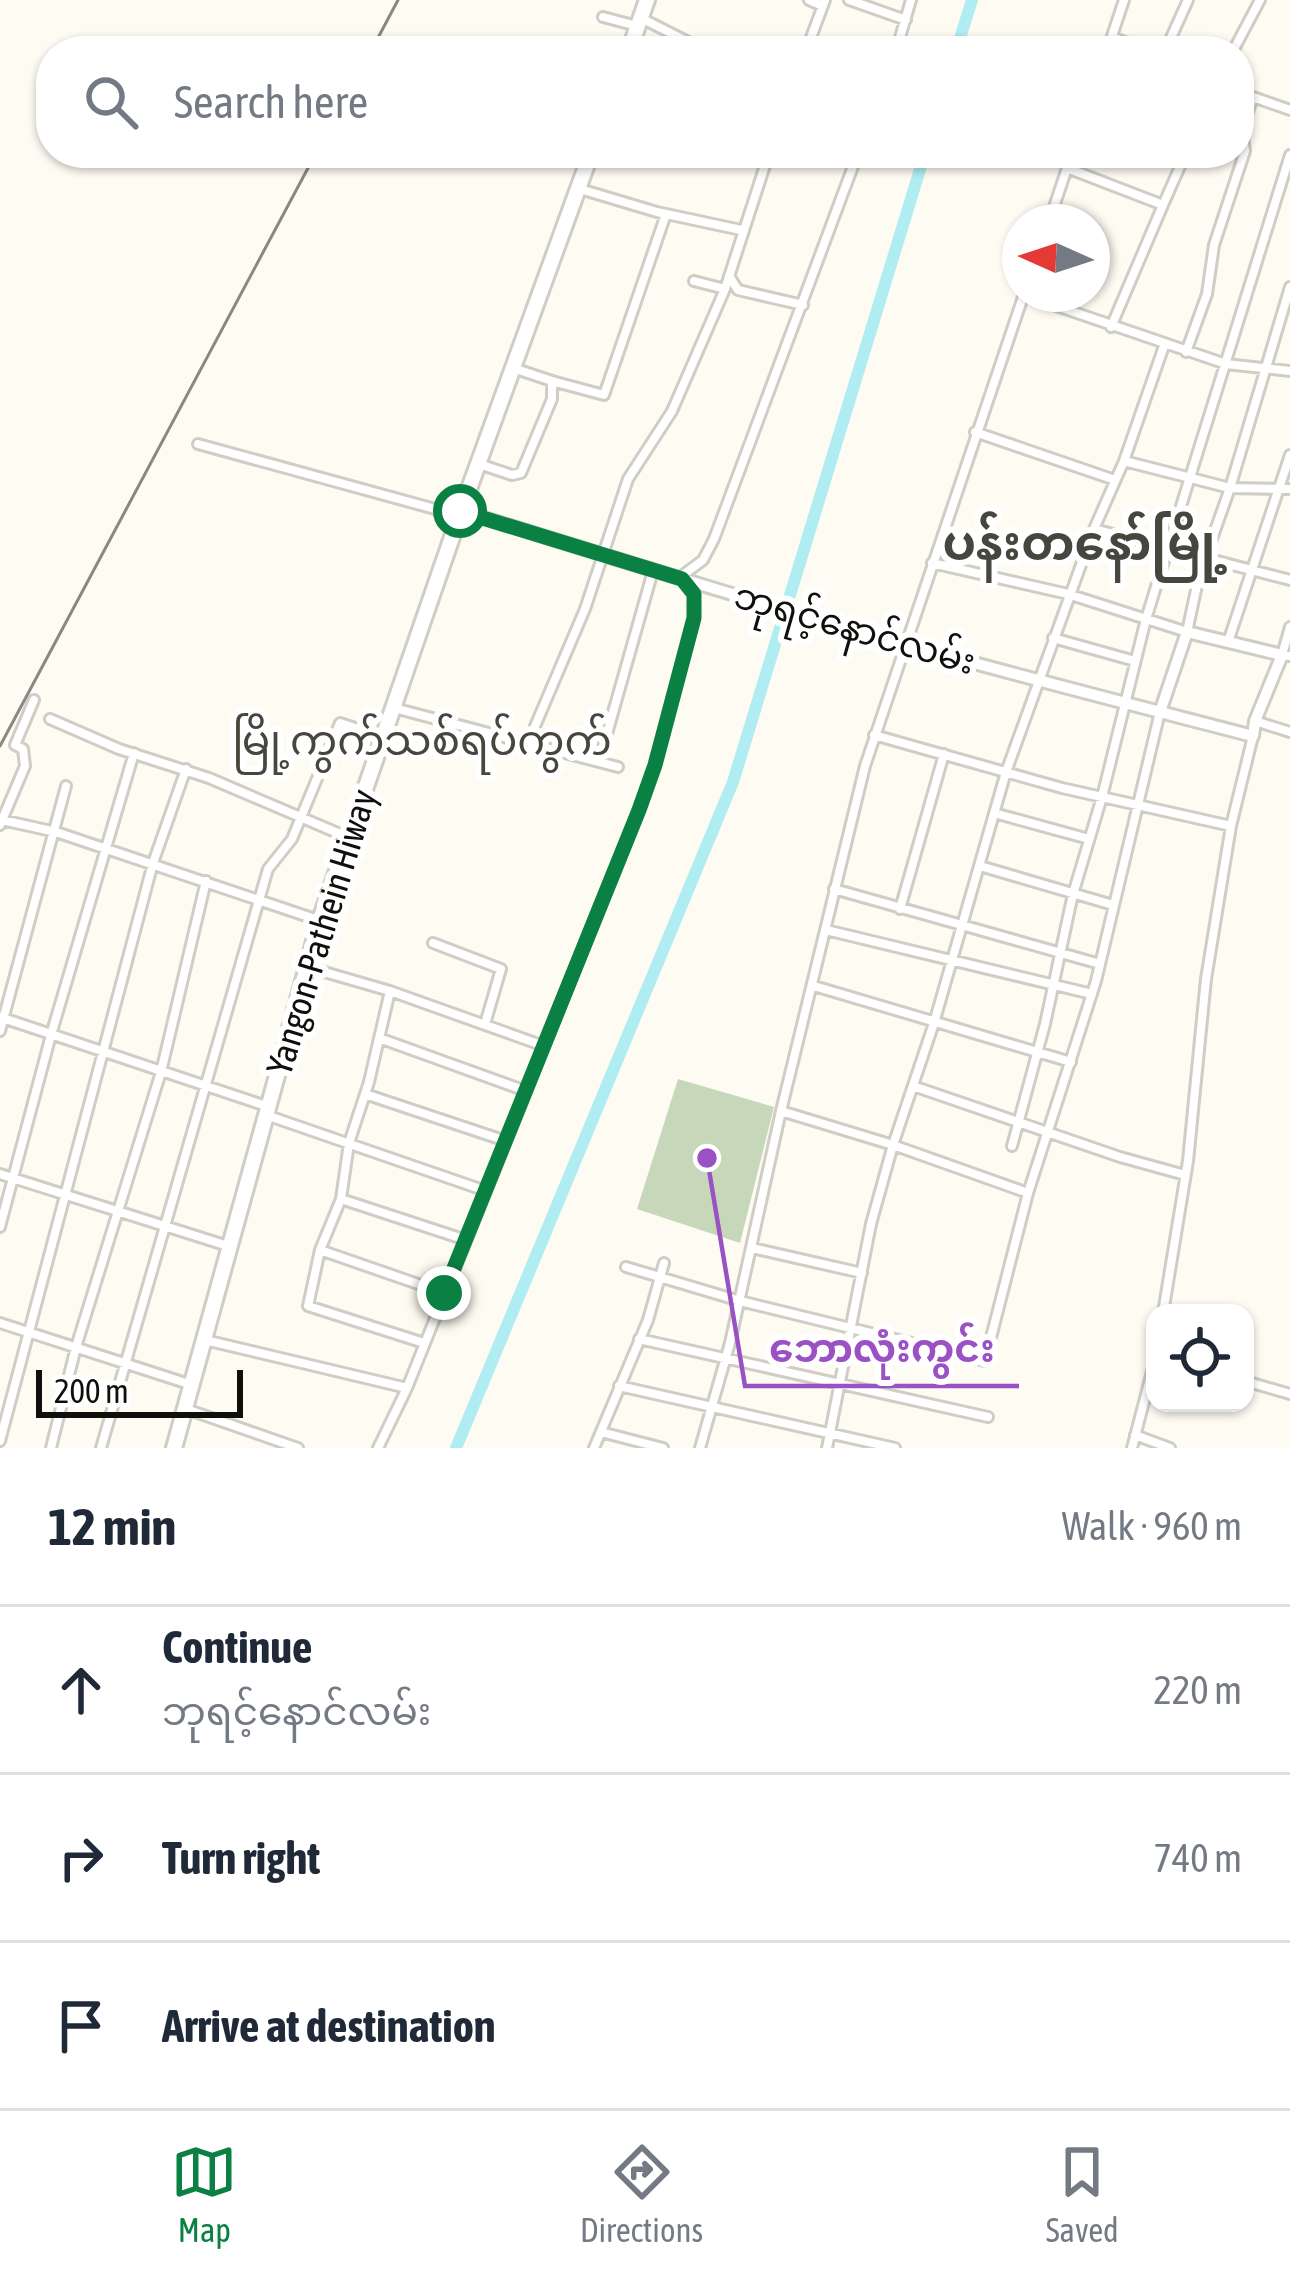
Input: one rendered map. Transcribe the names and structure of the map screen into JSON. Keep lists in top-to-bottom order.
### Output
{
  "streets": {
    "highway": ["Yangon-Pathein Hiway"],
    "street": ["ဘုရင့်နောင်လမ်း"]
  },
  "crossings": [
    ["ဘုရင့်နောင်လမ်း", "Yangon-Pathein Hiway"]
  ],
  "districts": ["ပန်းတနော်မြို့", "မြို့ကွက်သစ်ရပ်ကွက်"],
  "places": ["ဘောလုံးကွင်း"],
  "scale_bar": "200 m",
  "north": "left",
  "page": {
    "search": "Search here",
    "scale": "200 m",
    "heading": ["12 min", "Walk · 960 m"],
    "list": [
      ["Continue", "ဘုရင့်နောင်လမ်း", "220 m"],
      ["Turn right", "740 m"],
      "Arrive at destination"
    ],
    "nav": ["Map", "Directions", "Saved"]
  }
}
